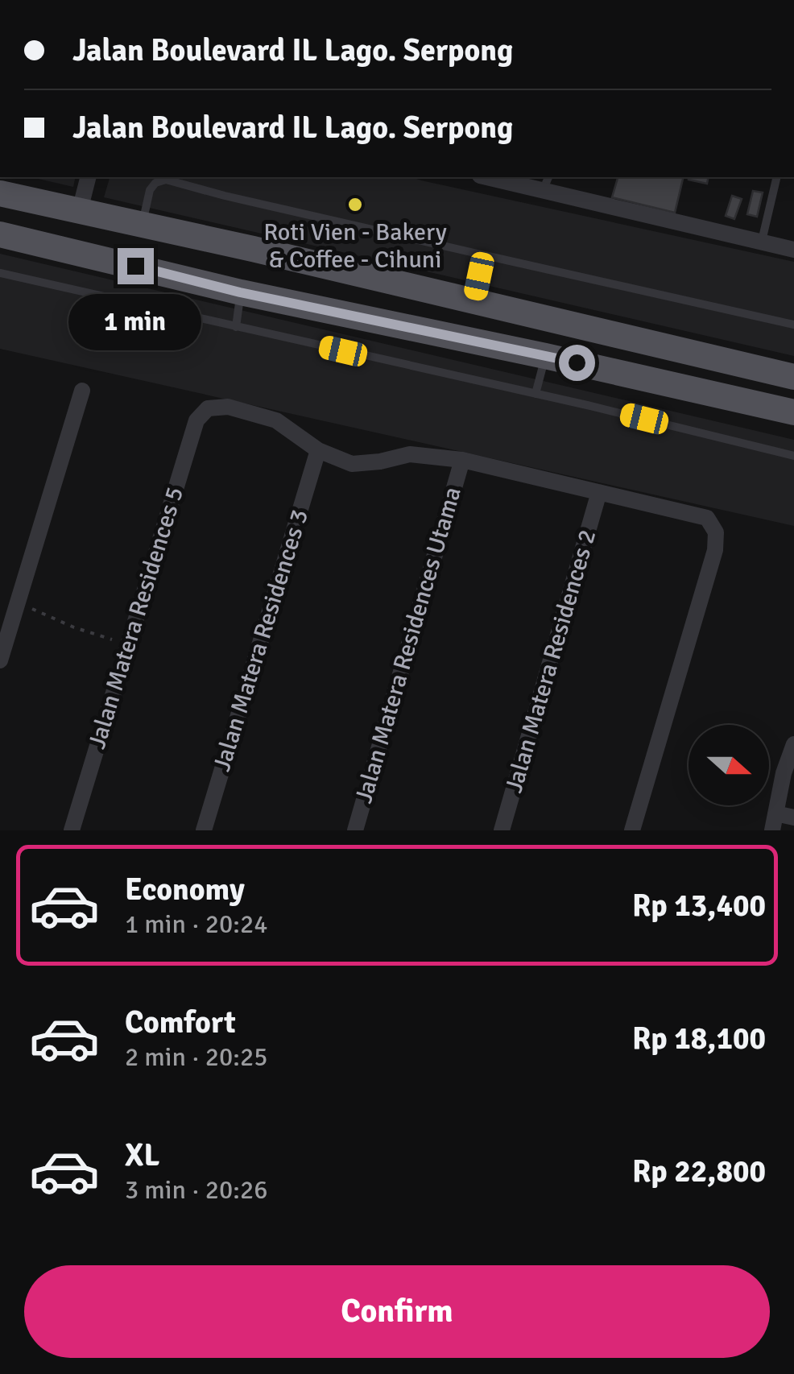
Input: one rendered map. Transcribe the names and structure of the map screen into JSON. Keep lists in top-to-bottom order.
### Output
{
  "streets": {
    "street": [
      "Jalan Matera Residences 5",
      "Jalan Matera Residences 3",
      "Jalan Matera Residences Utama",
      "Jalan Matera Residences 2"
    ]
  },
  "crossings": [
    ["Jalan Matera Residences 5", "Jalan Matera Residences 3"]
  ],
  "places": ["Roti Vien - Bakery & Coffee - Cihuni"],
  "north": "right",
  "page": {
    "banner": ["Jalan Boulevard IL Lago. Serpong", "Jalan Boulevard IL Lago. Serpong"],
    "bubble": "1 min",
    "list": [
      {
        "name": "Economy",
        "note": "1 min · 20:24",
        "value": "Rp 13,400"
      },
      {
        "name": "Comfort",
        "note": "2 min · 20:25",
        "value": "Rp 18,100"
      },
      {
        "name": "XL",
        "note": "3 min · 20:26",
        "value": "Rp 22,800"
      }
    ],
    "buttons": "Confirm"
  }
}
